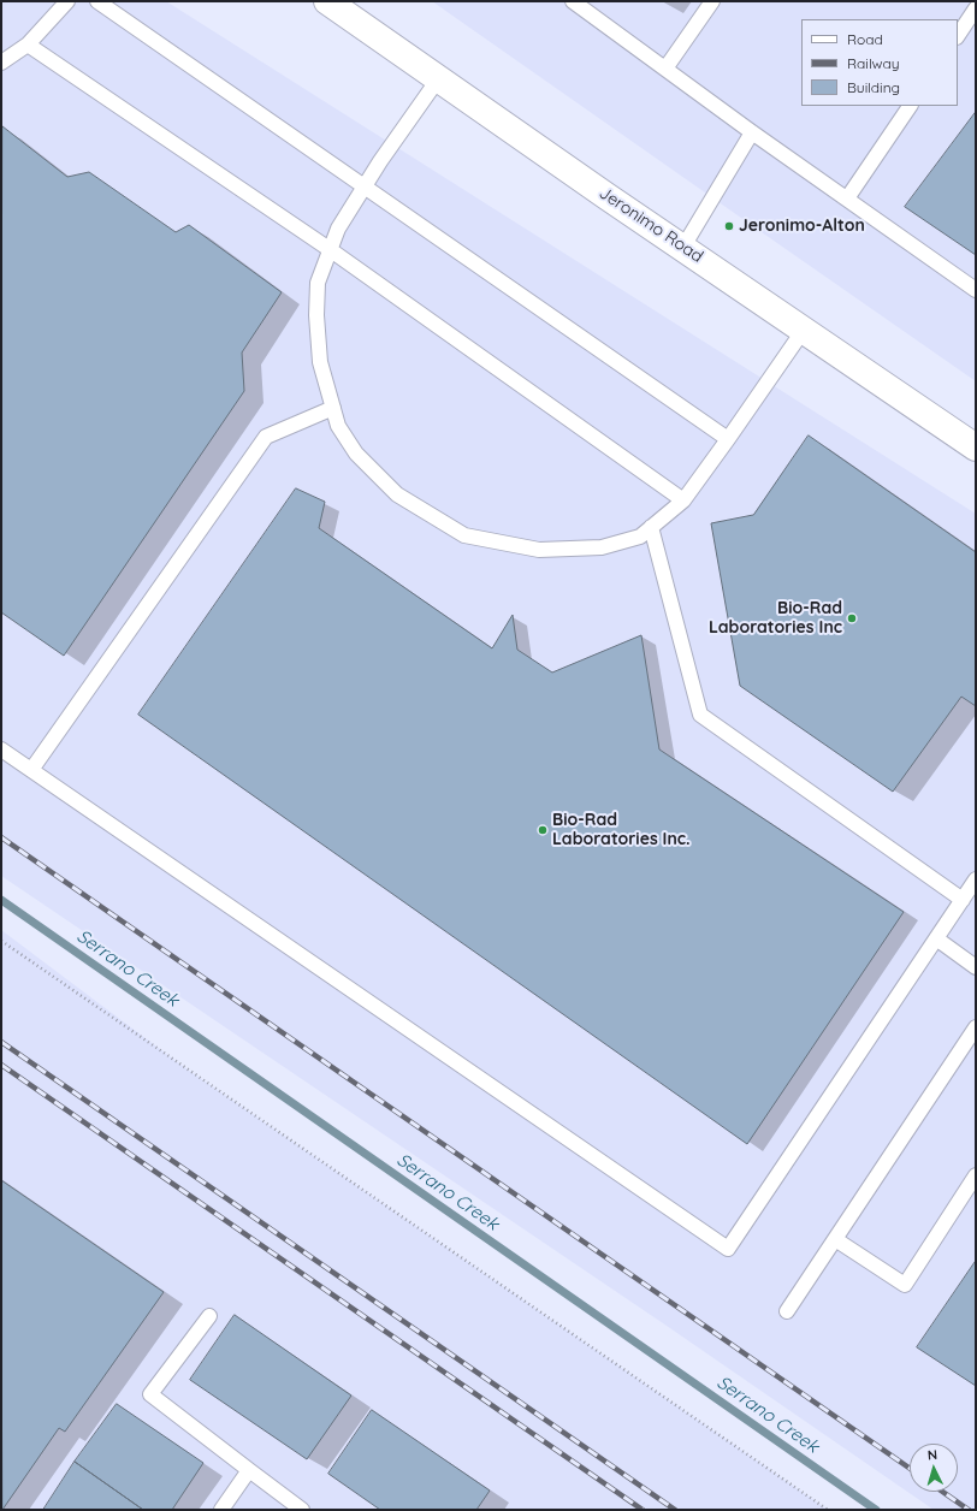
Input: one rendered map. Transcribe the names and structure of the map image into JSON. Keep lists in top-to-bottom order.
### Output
{
  "streets": {
    "main road": ["Jeronimo Road"]
  },
  "water": ["Serrano Creek"],
  "places": ["Jeronimo-Alton", "Bio-Rad Laboratories Inc", "Bio-Rad Laboratories Inc."],
  "legend": ["Road", "Railway", "Building"],
  "north": "top"
}
